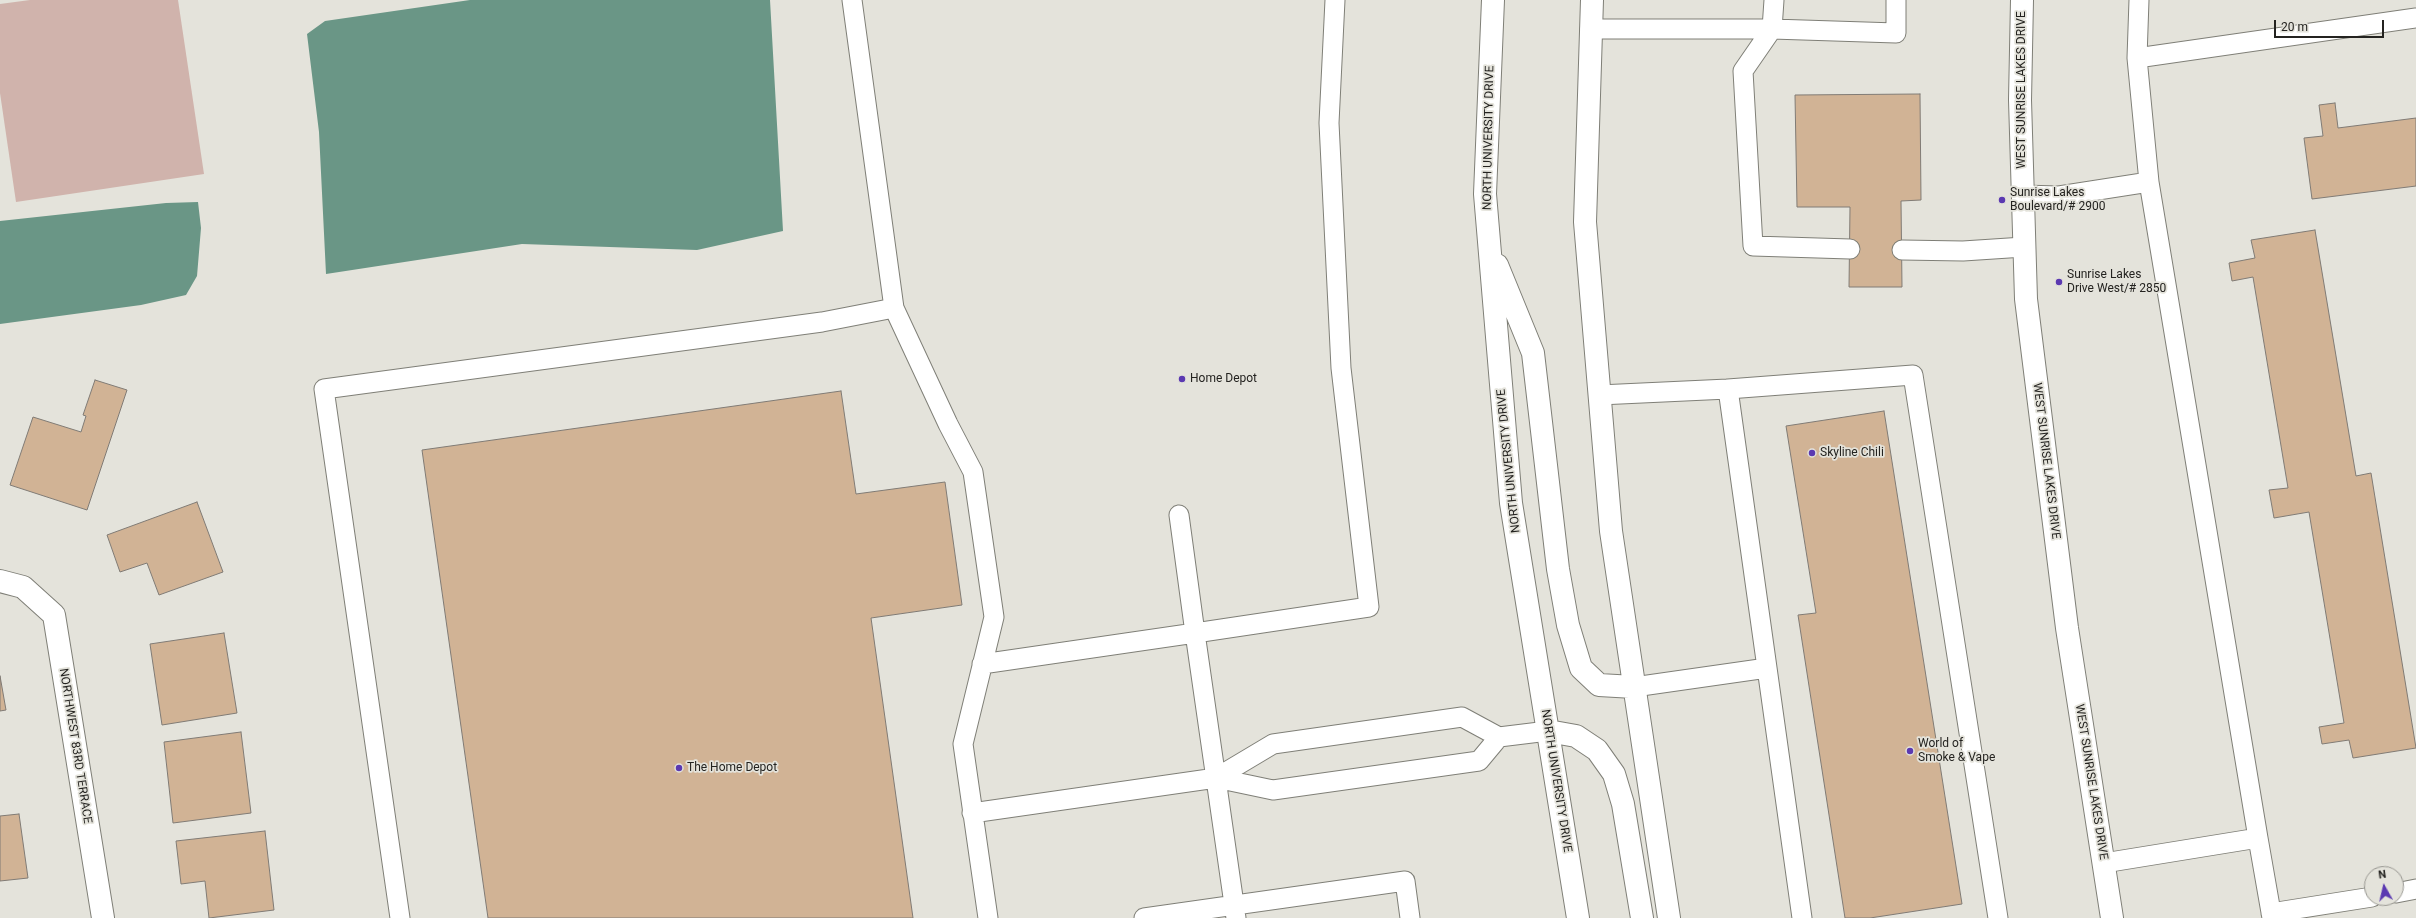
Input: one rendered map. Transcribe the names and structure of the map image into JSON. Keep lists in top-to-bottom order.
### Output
{
  "streets": {
    "main road": ["WEST SUNRISE LAKES DRIVE", "NORTH UNIVERSITY DRIVE", "NORTHWEST 83RD TERRACE"]
  },
  "places": [
    "Sunrise Lakes Boulevard/# 2900",
    "Sunrise Lakes Drive West/# 2850",
    "Home Depot",
    "Skyline Chili",
    "World of Smoke & Vape",
    "The Home Depot"
  ],
  "scale_bar": "20 m",
  "north": "top"
}
